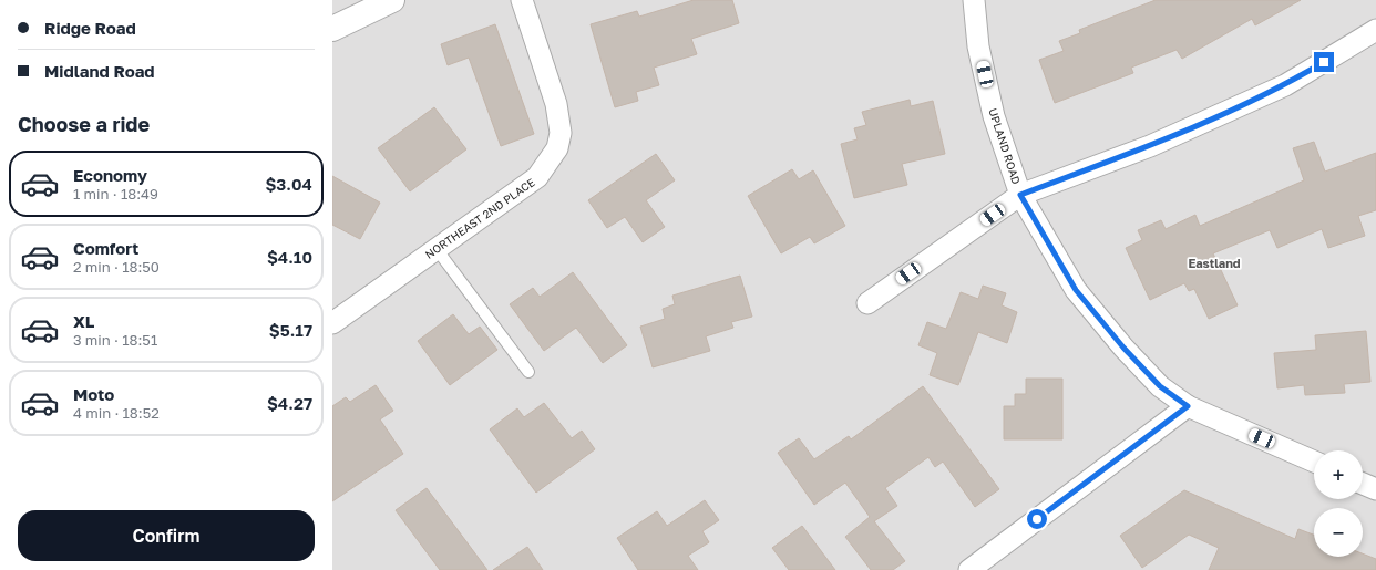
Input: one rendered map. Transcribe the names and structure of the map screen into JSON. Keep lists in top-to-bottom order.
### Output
{
  "streets": {
    "street": ["UPLAND ROAD", "NORTHEAST 2ND PLACE"]
  },
  "districts": ["Eastland"],
  "page": {
    "banner": ["Ridge Road", "Midland Road"],
    "heading": "Choose a ride",
    "list": [
      {
        "name": "Economy",
        "note": "1 min · 18:49",
        "value": "$3.04"
      },
      {
        "name": "Comfort",
        "note": "2 min · 18:50",
        "value": "$4.10"
      },
      {
        "name": "XL",
        "note": "3 min · 18:51",
        "value": "$5.17"
      },
      {
        "name": "Moto",
        "note": "4 min · 18:52",
        "value": "$4.27"
      }
    ],
    "map_buttons": ["+", "−"],
    "buttons": "Confirm"
  }
}
